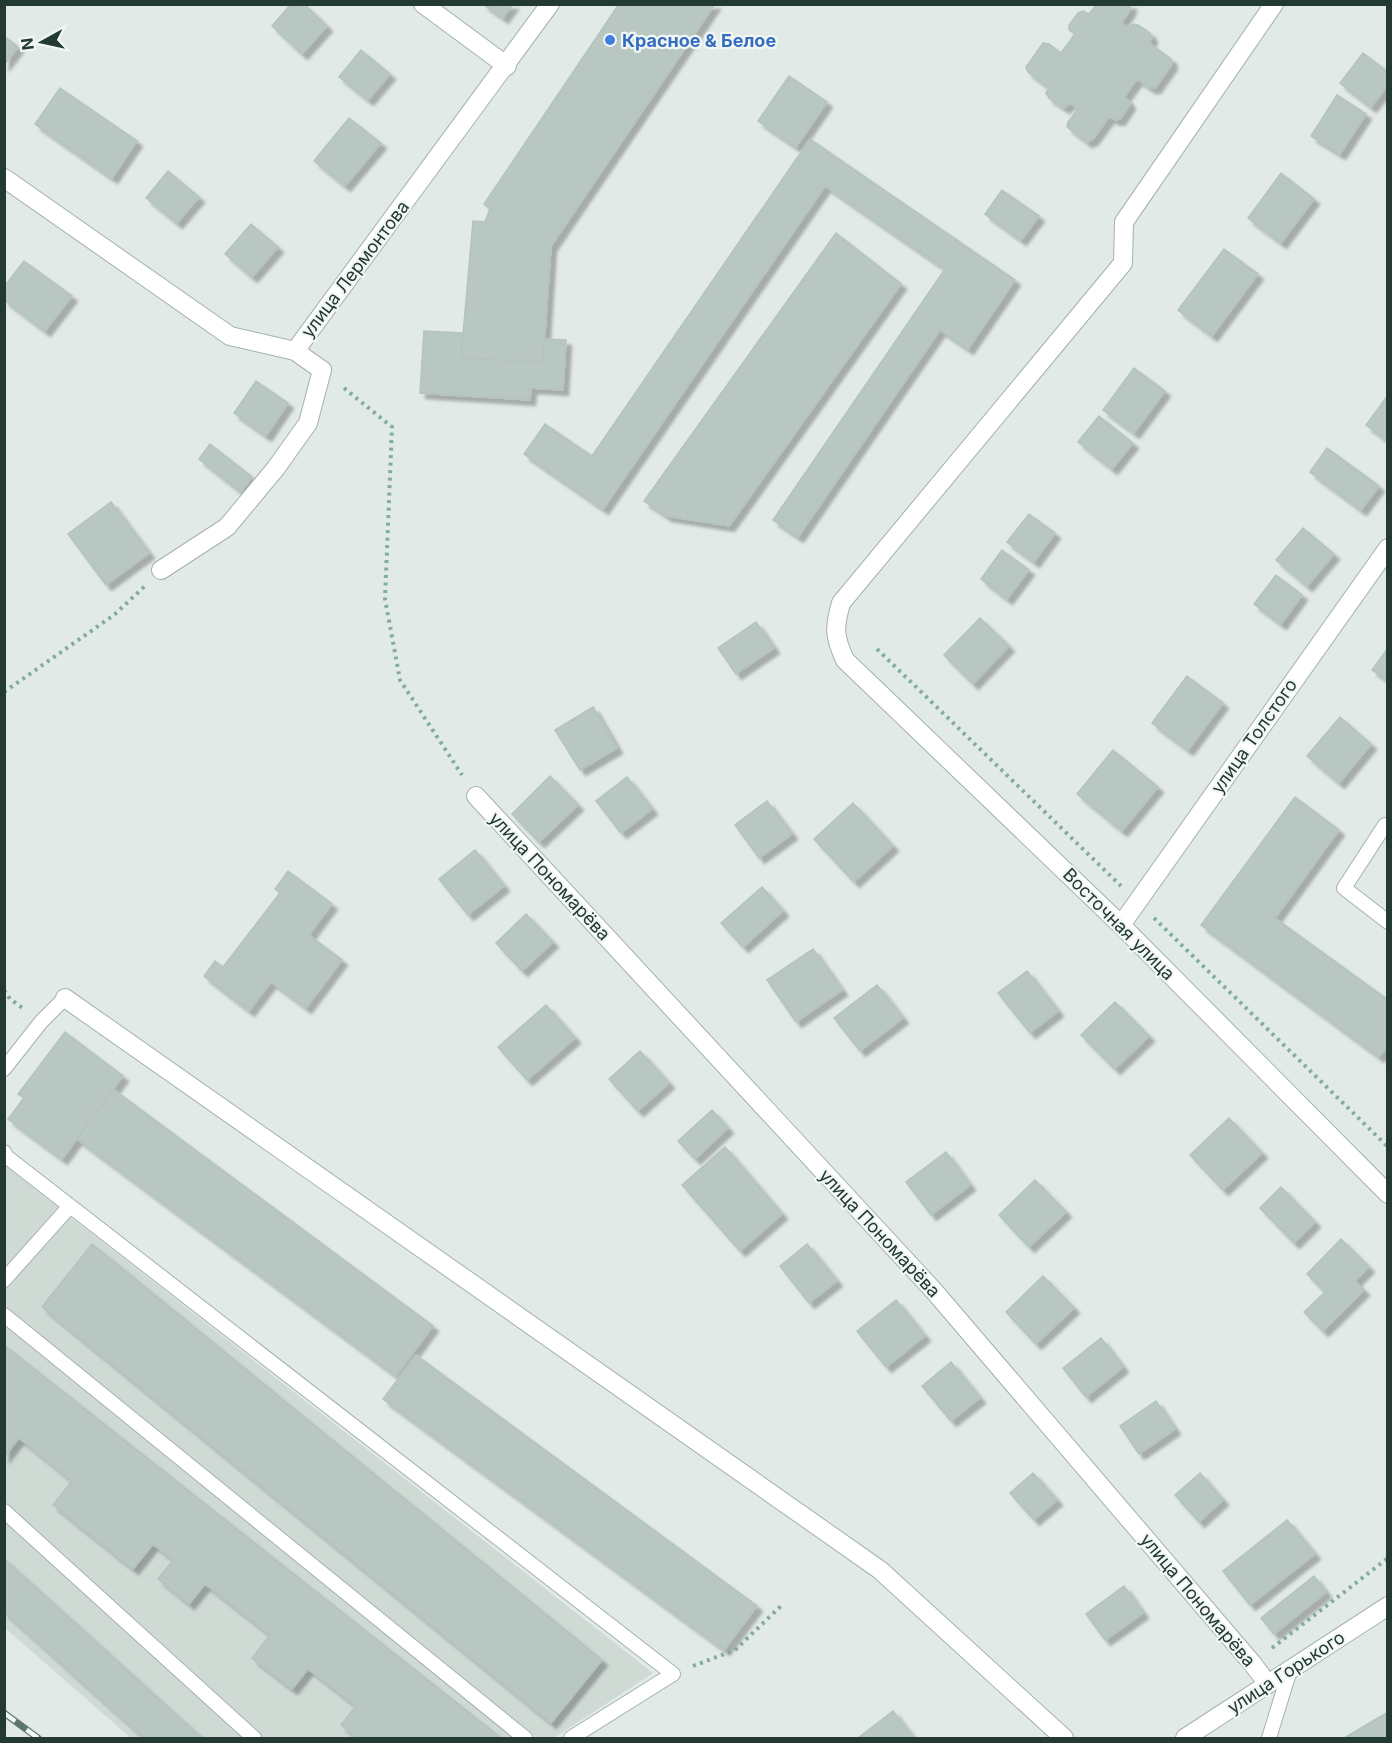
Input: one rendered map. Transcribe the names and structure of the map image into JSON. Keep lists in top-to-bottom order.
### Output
{
  "streets": {
    "street": [
      "улица Лермонтова",
      "улица Толстого",
      "улица Пономарёва",
      "Восточная улица",
      "улица Горького"
    ]
  },
  "crossings": [
    ["улица Толстого", "Восточная улица"],
    ["улица Пономарёва", "улица Горького"]
  ],
  "places": ["Красное & Белое"],
  "north": "left"
}
